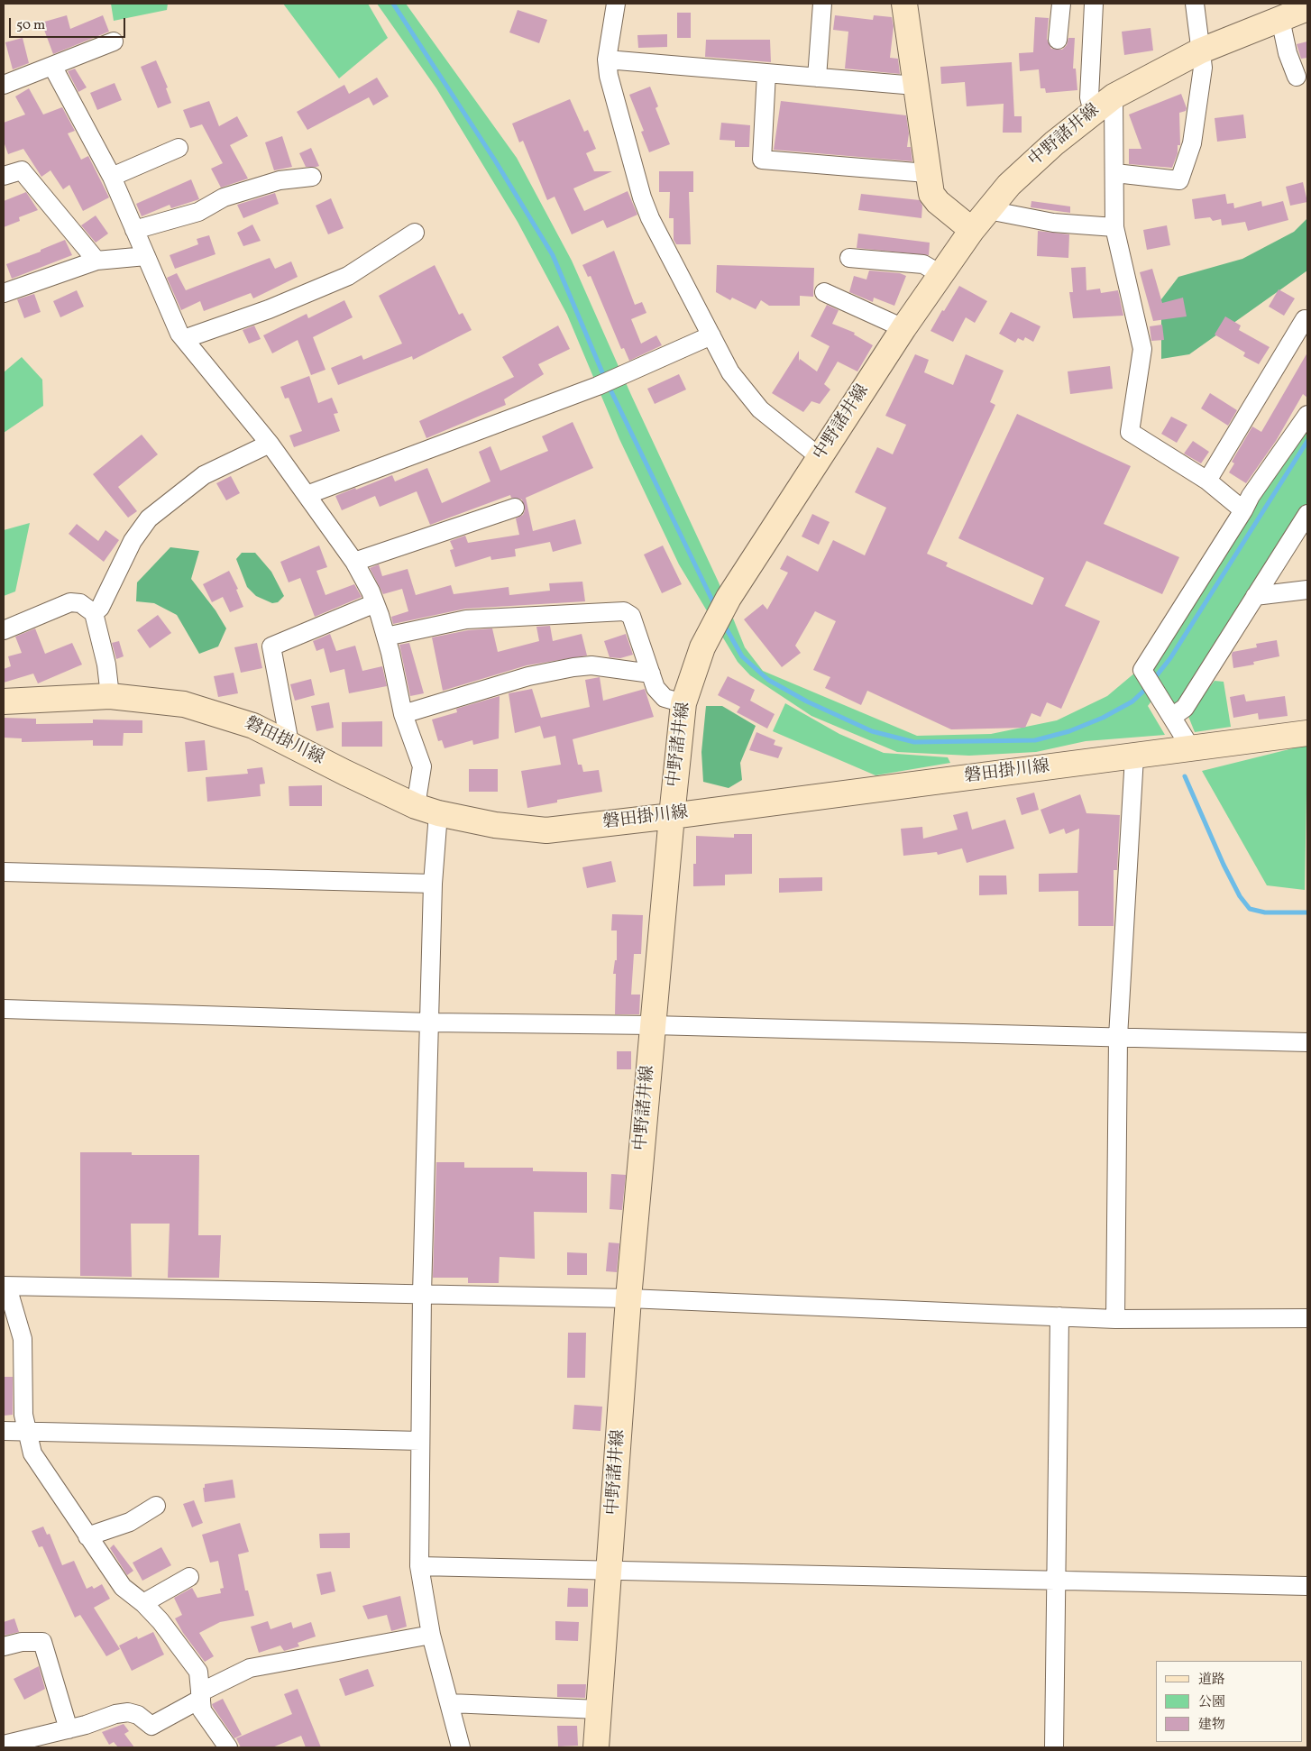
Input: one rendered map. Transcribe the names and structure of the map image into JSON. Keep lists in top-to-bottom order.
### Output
{
  "streets": {
    "main road": ["中野諸井線", "磐田掛川線"]
  },
  "crossings": [
    ["中野諸井線", "磐田掛川線"]
  ],
  "legend": ["道路", "公園", "建物"],
  "scale_bar": "50 m"
}
